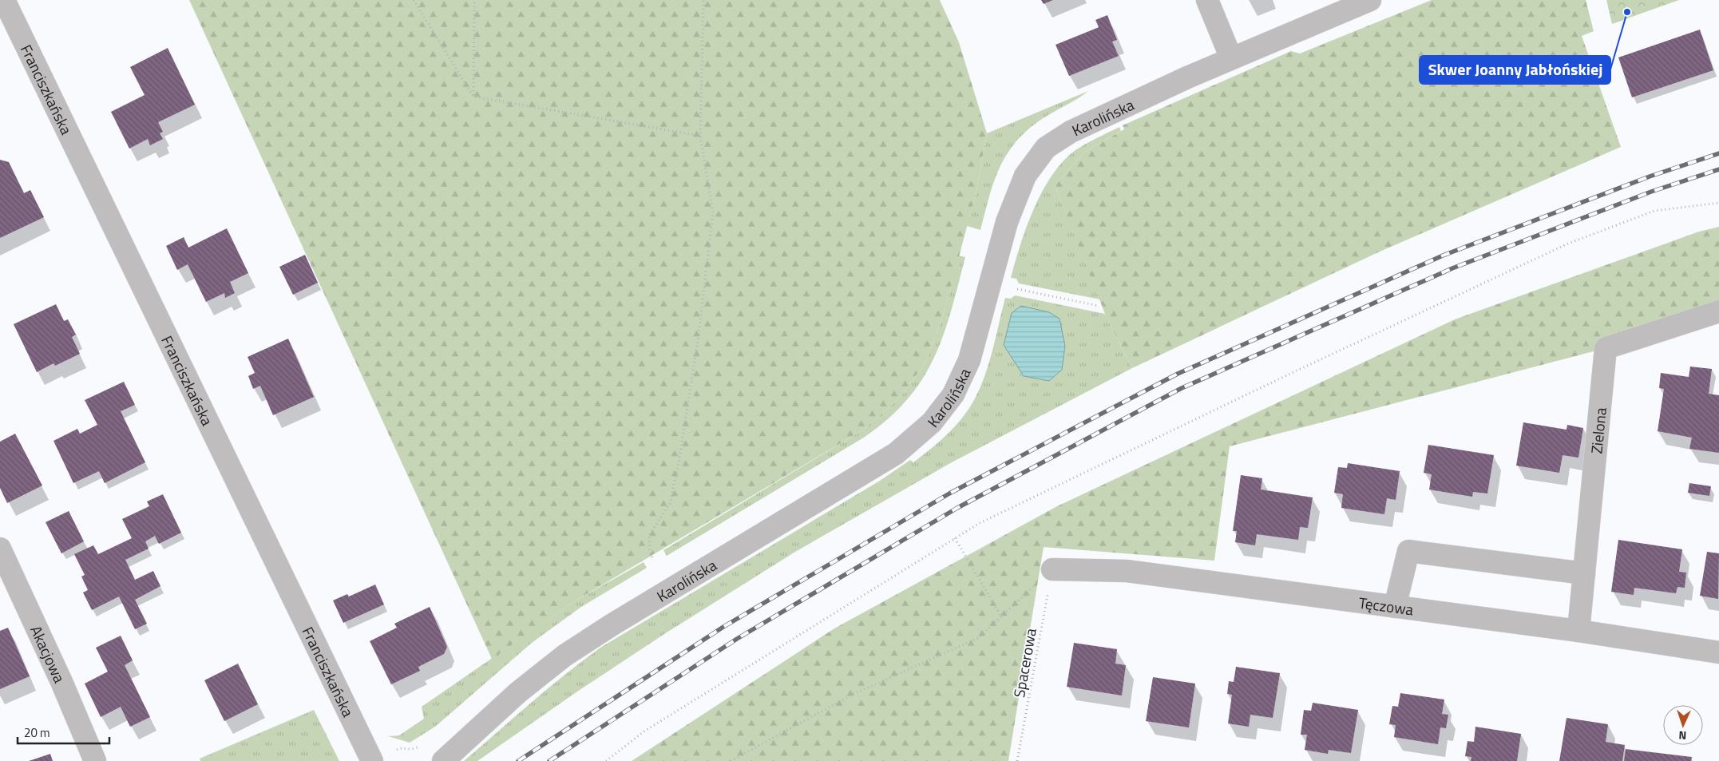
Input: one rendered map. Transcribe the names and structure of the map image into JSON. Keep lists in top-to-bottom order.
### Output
{
  "streets": {
    "street": [
      "Franciszkańska",
      "Karolińska",
      "Zielona",
      "Tęczowa",
      "Akacjowa"
    ],
    "path": ["Spacerowa"]
  },
  "crossings": [
    ["Zielona", "Tęczowa"],
    ["Tęczowa", "Spacerowa"]
  ],
  "places": ["Skwer Joanny Jabłońskiej"],
  "scale_bar": "20 m",
  "north": "bottom"
}
